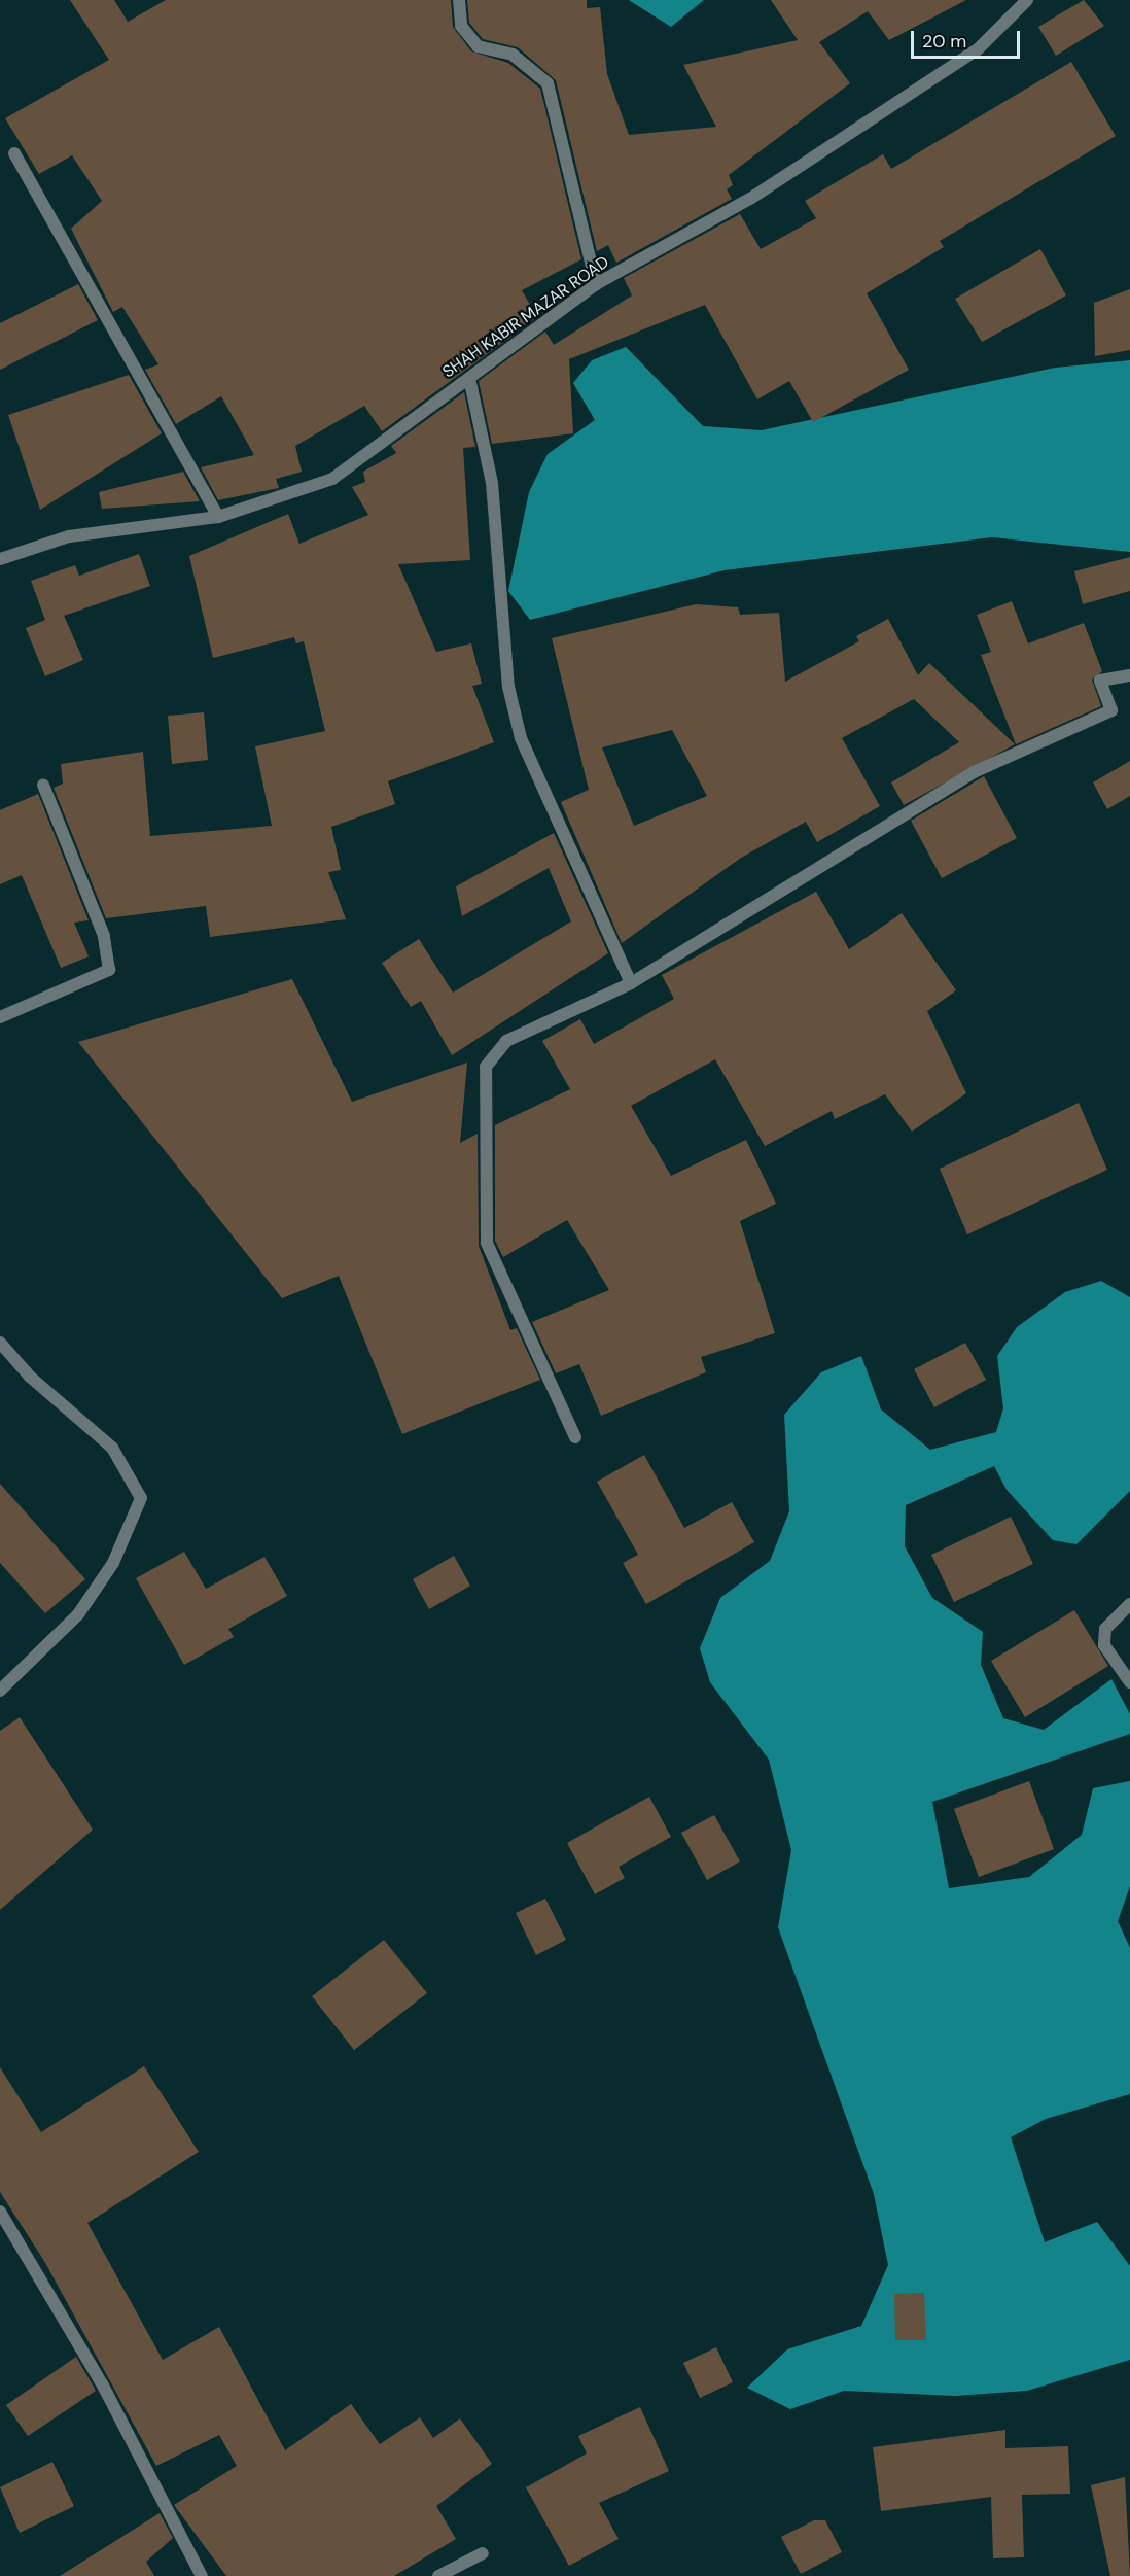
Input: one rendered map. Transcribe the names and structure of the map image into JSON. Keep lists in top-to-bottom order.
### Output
{
  "streets": {
    "street": ["SHAH KABIR MAZAR ROAD"]
  },
  "scale_bar": "20 m"
}
